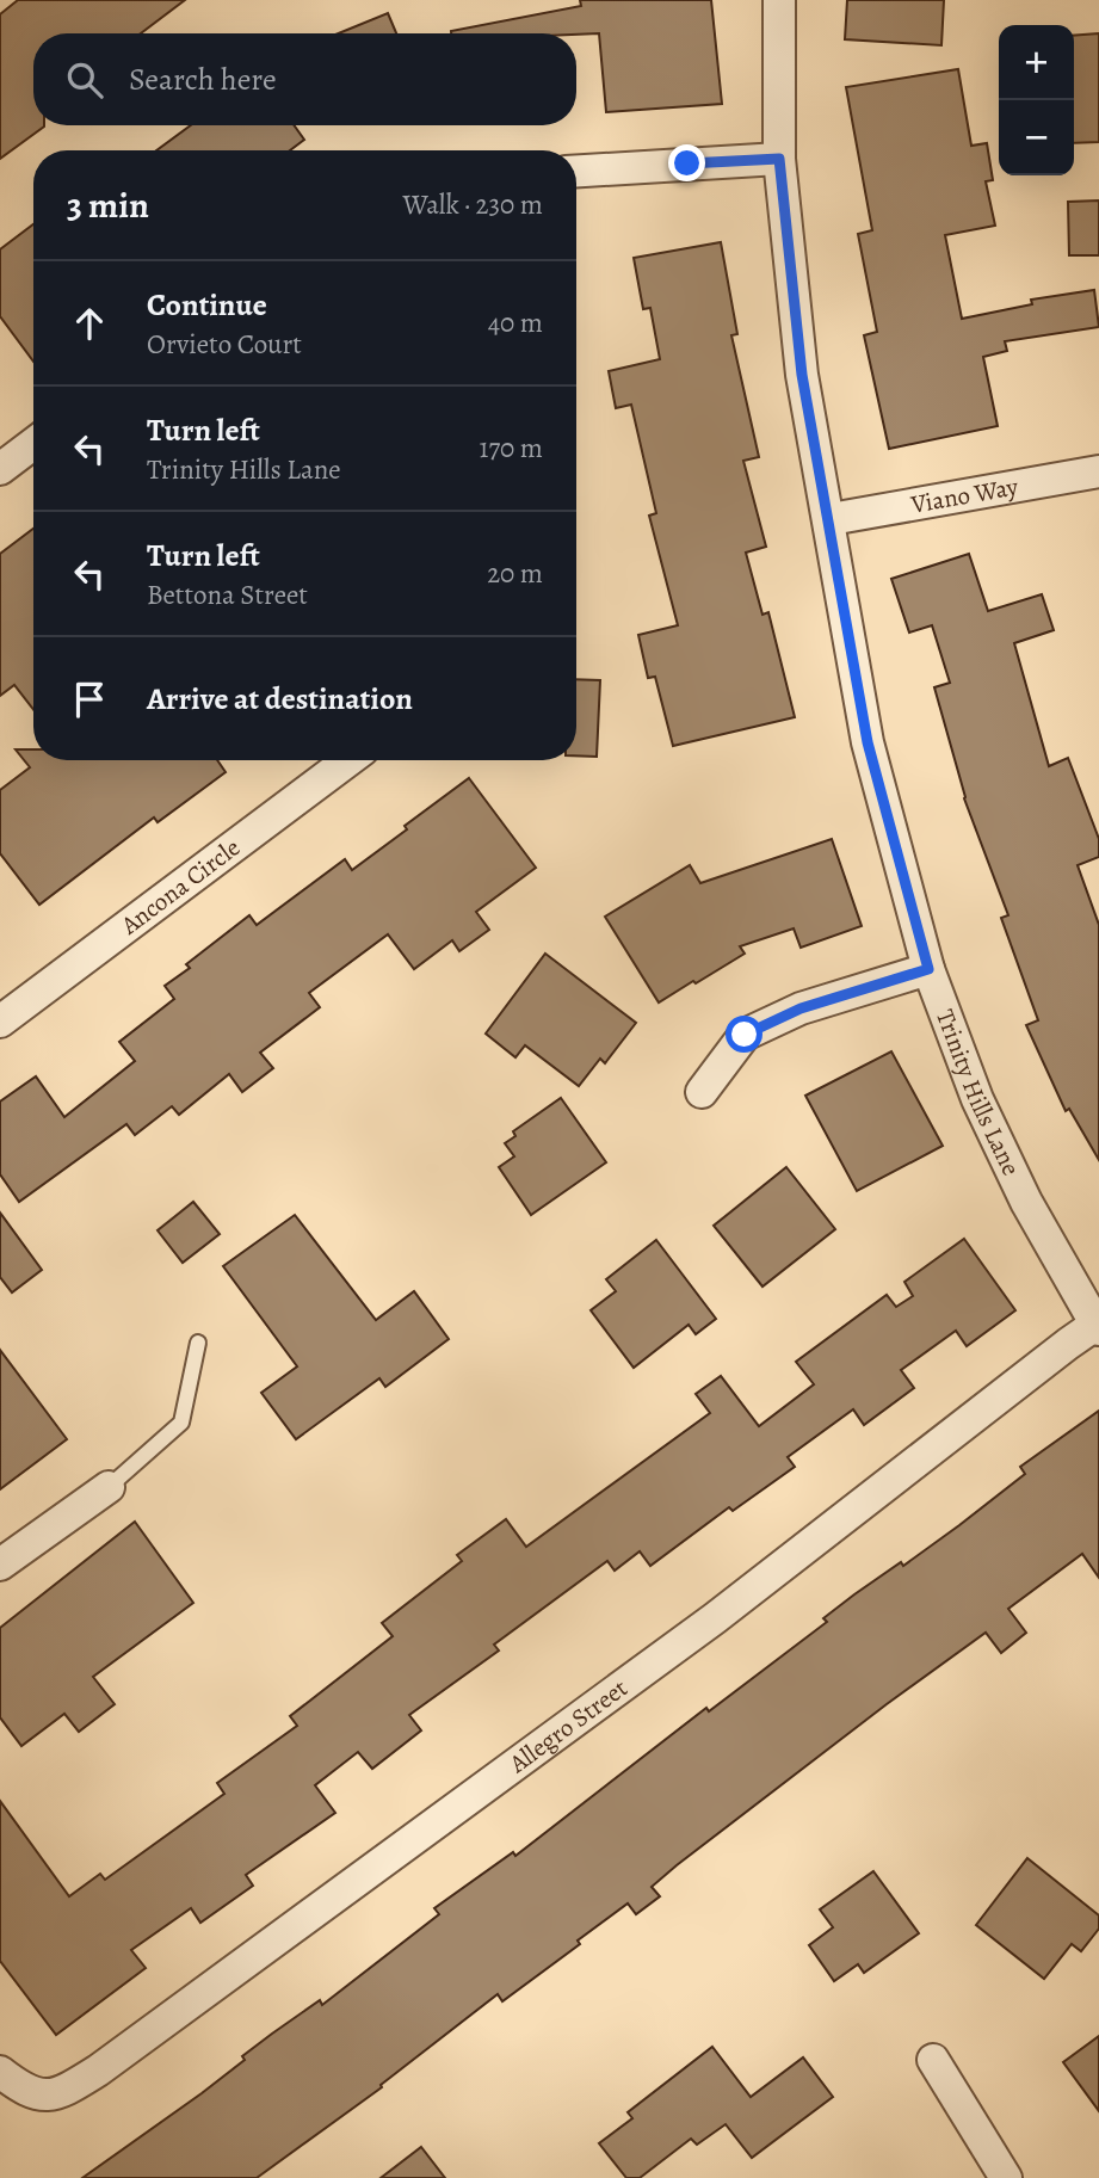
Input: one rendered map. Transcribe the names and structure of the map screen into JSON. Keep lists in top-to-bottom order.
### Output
{
  "streets": {
    "street": [
      "Viano Way",
      "Ancona Circle",
      "Trinity Hills Lane",
      "Allegro Street"
    ]
  },
  "crossings": [
    ["Viano Way", "Trinity Hills Lane"],
    ["Trinity Hills Lane", "Allegro Street"]
  ],
  "page": {
    "map_buttons": ["+", "−"],
    "search": "Search here",
    "heading": ["3 min", "Walk · 230 m"],
    "list": [
      ["Continue", "Orvieto Court", "40 m"],
      ["Turn left", "Trinity Hills Lane", "170 m"],
      ["Turn left", "Bettona Street", "20 m"],
      "Arrive at destination"
    ]
  }
}
